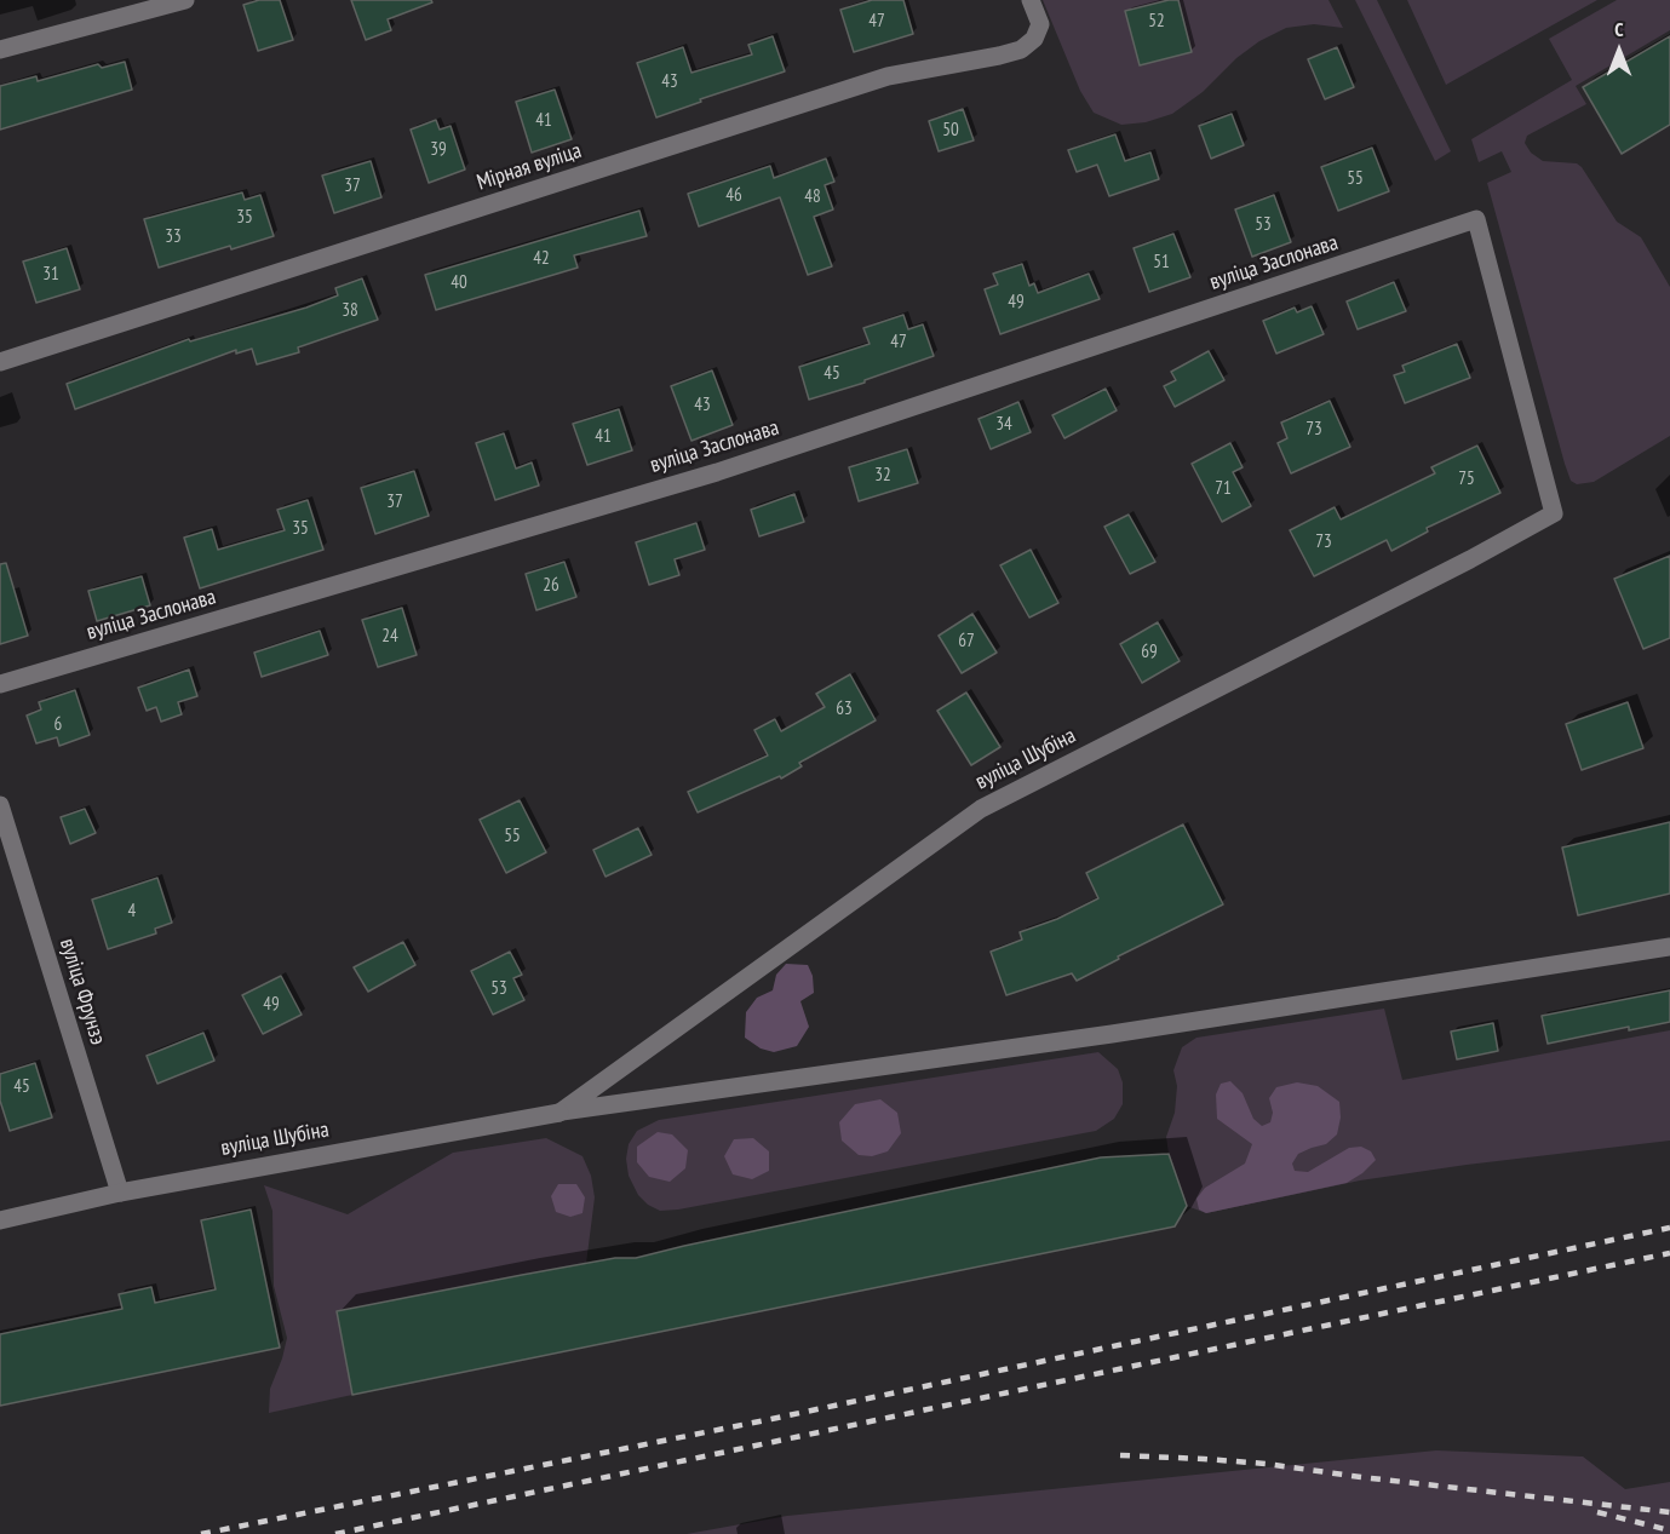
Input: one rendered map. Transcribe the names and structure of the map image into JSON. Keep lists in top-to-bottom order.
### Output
{
  "streets": {
    "street": [
      "Мірная вуліца",
      "вуліца Заслонава",
      "вуліца Шубіна",
      "вуліца Фрунзэ"
    ]
  },
  "crossings": [
    ["вуліца Заслонава", "вуліца Шубіна"],
    ["вуліца Шубіна", "вуліца Фрунзэ"]
  ],
  "house_numbers": [
    "47",
    "52",
    "43",
    "41",
    "50",
    "39",
    "55",
    "37",
    "46",
    "48",
    "35",
    "53",
    "33",
    "42",
    "51",
    "31",
    "40",
    "49",
    "38",
    "47",
    "45",
    "43",
    "34",
    "73",
    "41",
    "32",
    "75",
    "71",
    "37",
    "35",
    "73",
    "26",
    "24",
    "67",
    "69",
    "63",
    "6",
    "55",
    "4",
    "53",
    "49",
    "45"
  ],
  "north": "top"
}
